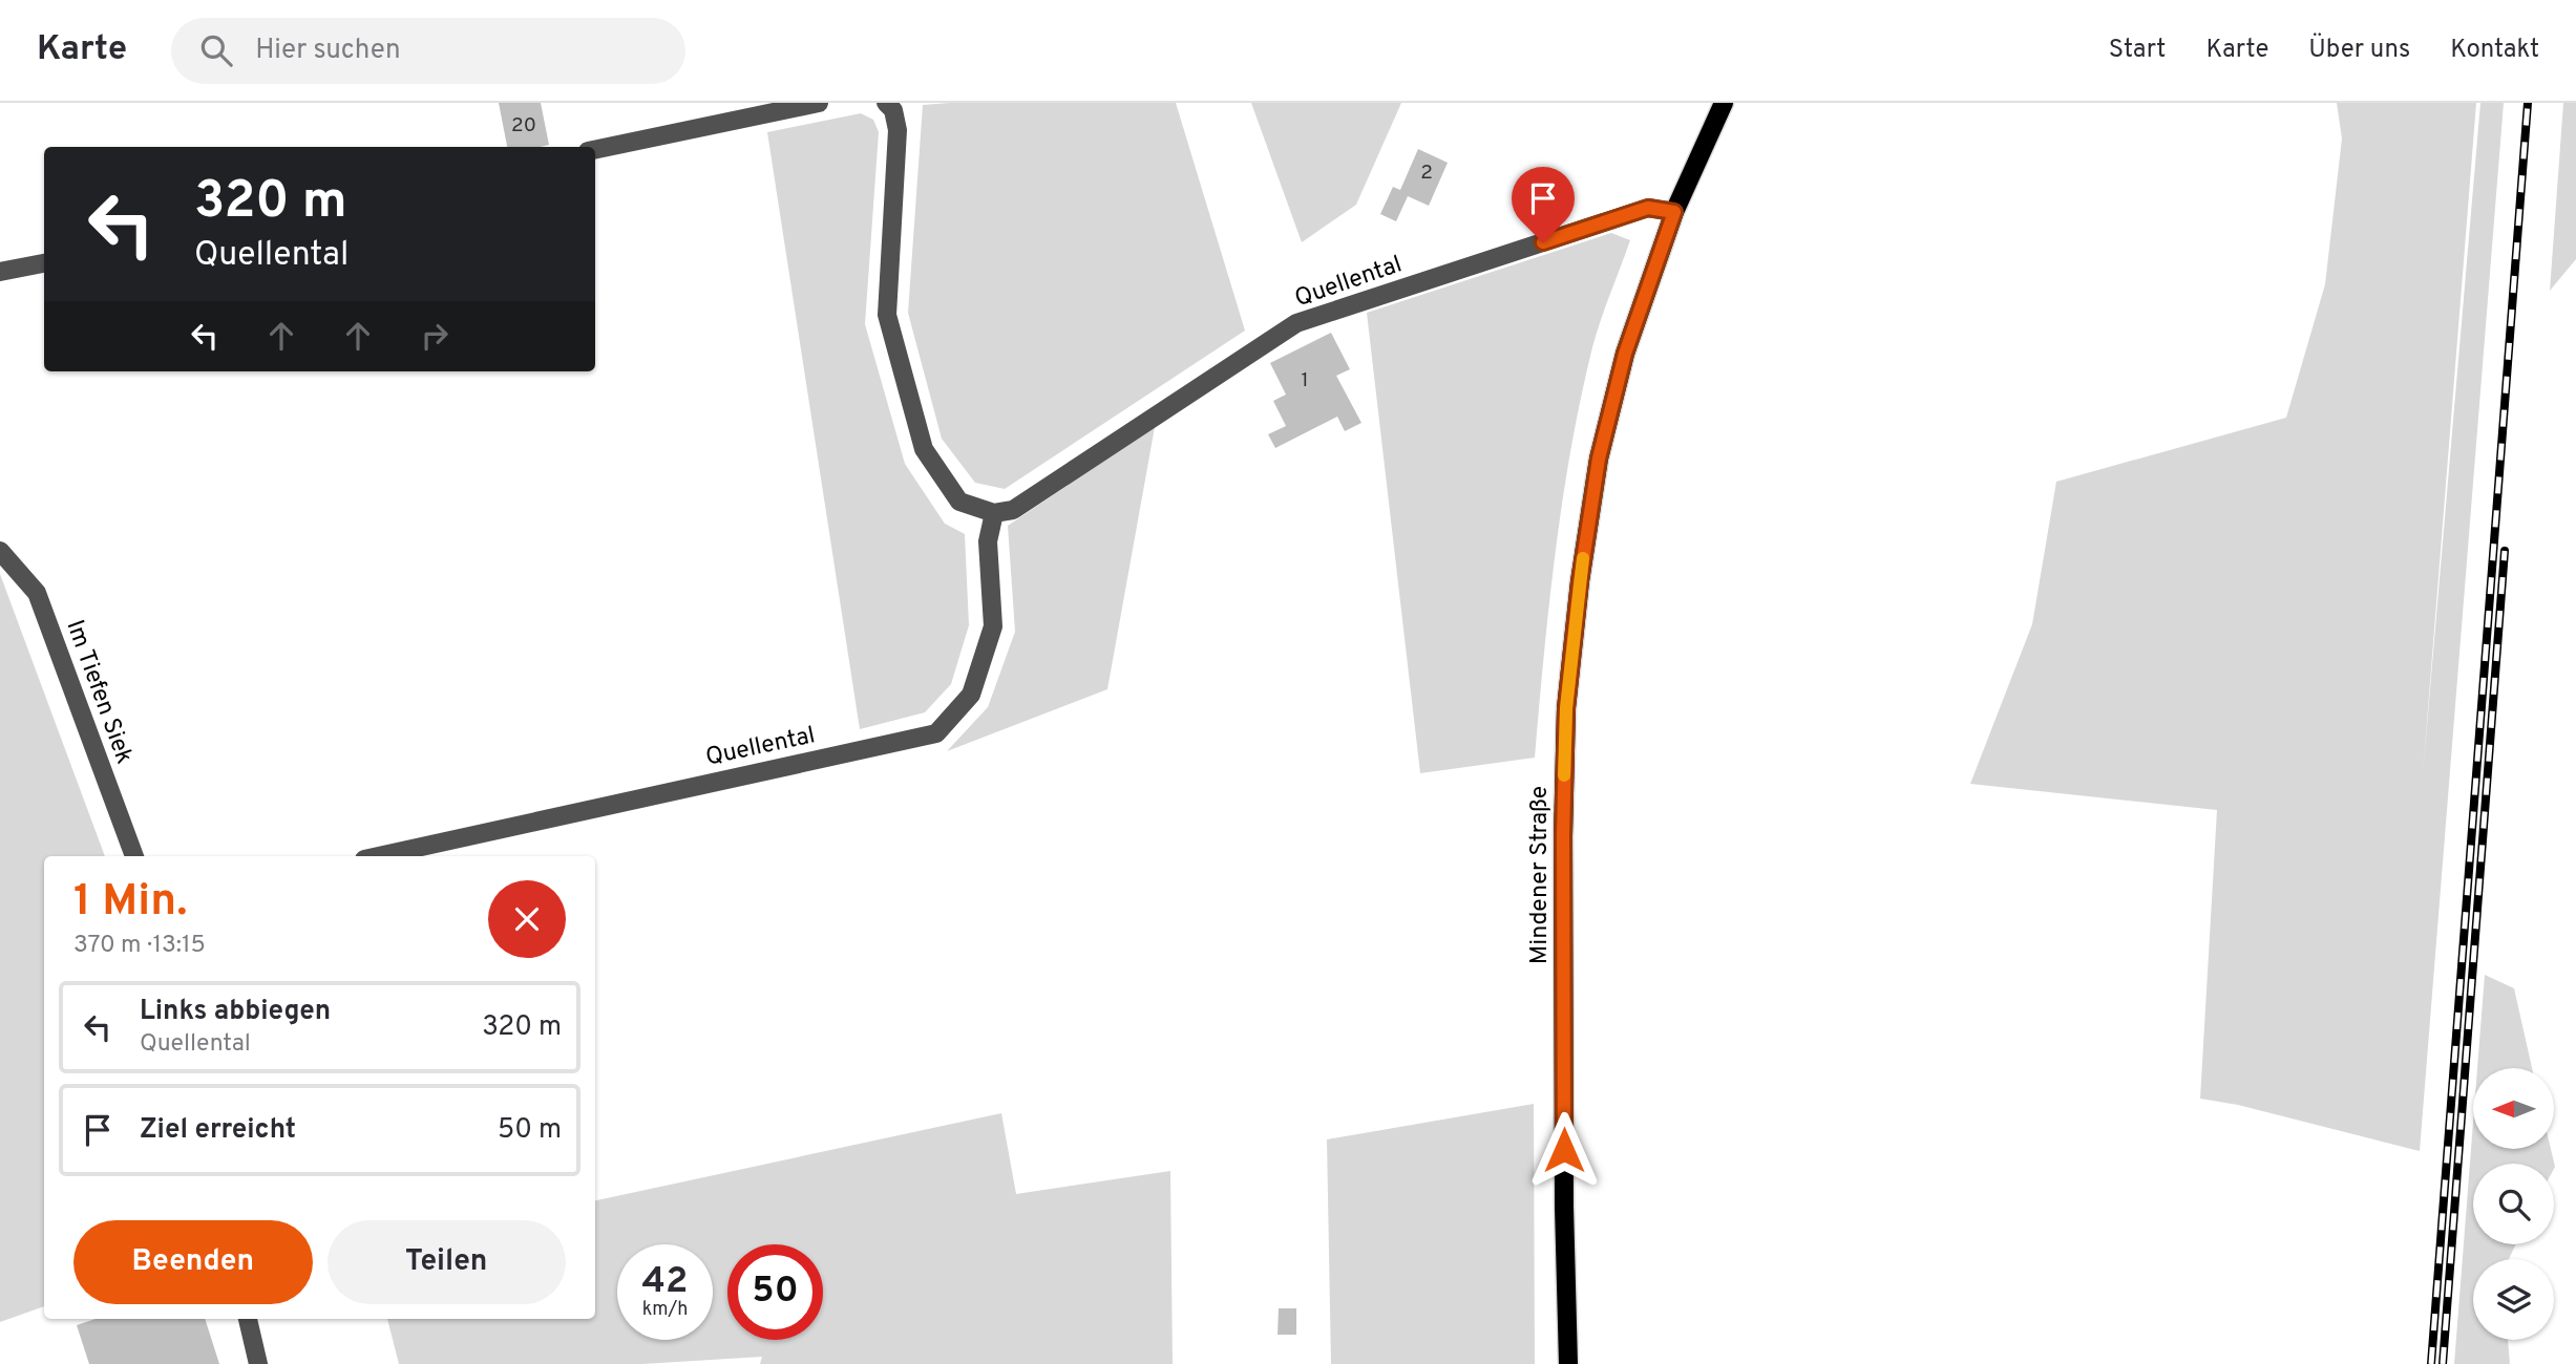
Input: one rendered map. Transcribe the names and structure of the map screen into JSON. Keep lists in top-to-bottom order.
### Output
{
  "streets": {
    "main road": ["Mindener Straße"],
    "street": ["Quellental", "Im Tiefen Siek"]
  },
  "crossings": [
    ["Quellental", "Mindener Straße"]
  ],
  "house_numbers": ["20", "2", "1"],
  "north": "left",
  "page": {
    "header": "Karte",
    "search": "Hier suchen",
    "nav": [
      "Start",
      "Karte",
      "Über uns",
      "Kontakt"
    ],
    "turn": ["320 m", "Quellental"],
    "heading": ["1 Min.", "370 m · 13:15"],
    "list": [
      {
        "name": "Links abbiegen",
        "note": "Quellental",
        "value": "320 m"
      },
      {
        "name": "Ziel erreicht",
        "value": "50 m"
      }
    ],
    "buttons": ["Beenden", "Teilen"],
    "speed": "42 km/h",
    "limit": "50"
  }
}
